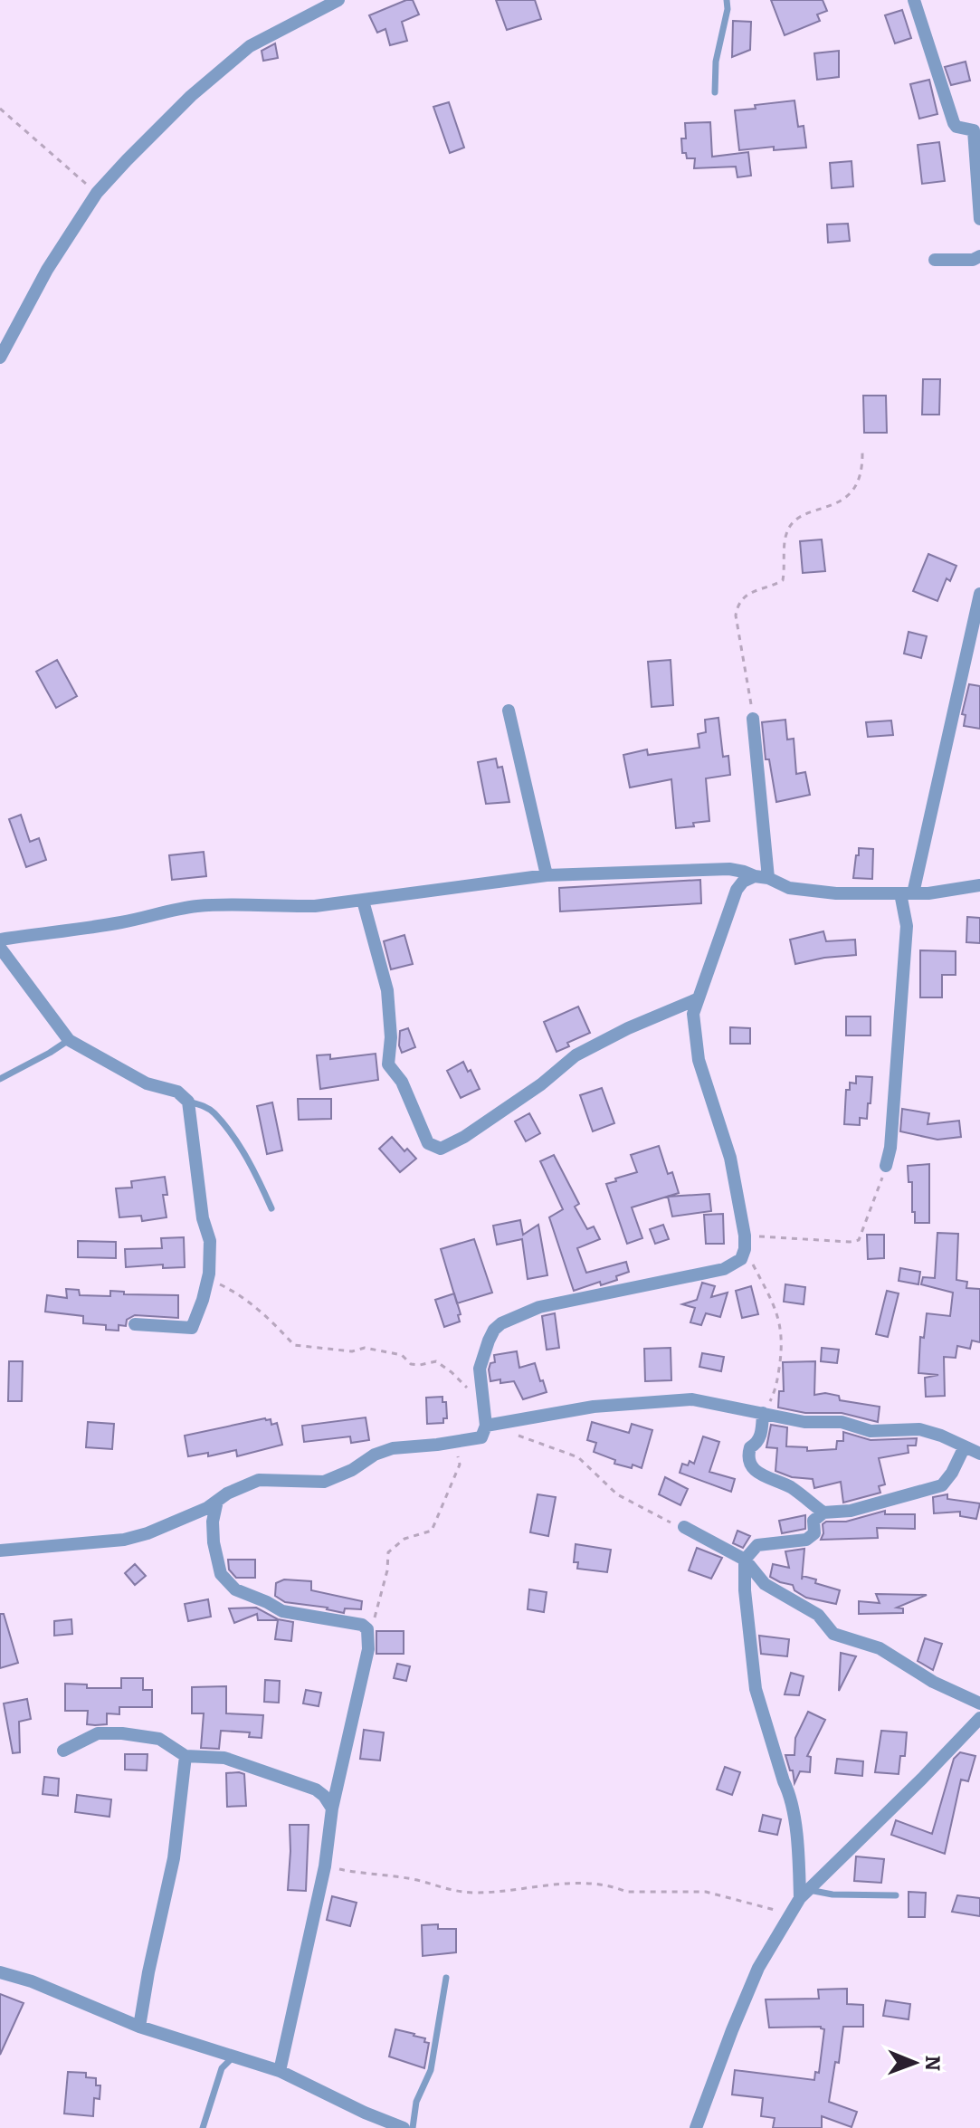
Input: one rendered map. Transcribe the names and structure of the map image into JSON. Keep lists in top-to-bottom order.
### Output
{
  "north": "right"
}
